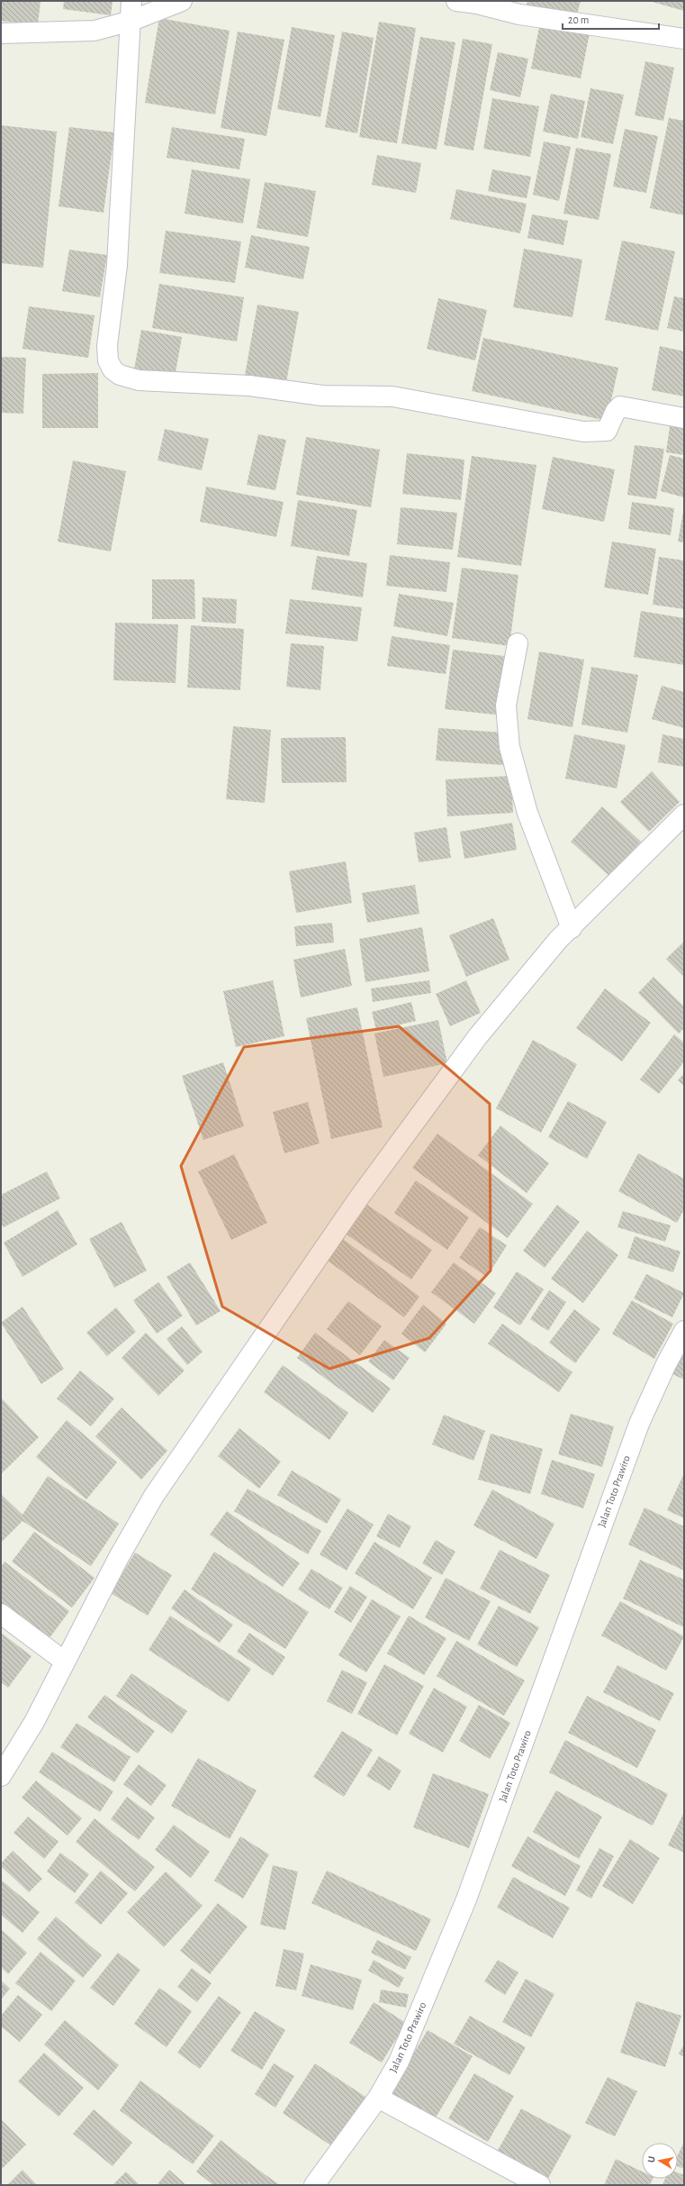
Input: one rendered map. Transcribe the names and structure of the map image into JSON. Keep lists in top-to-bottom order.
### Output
{
  "streets": {
    "street": ["Jalan Toto Prawiro"]
  },
  "scale_bar": "20 m",
  "north": "left"
}
